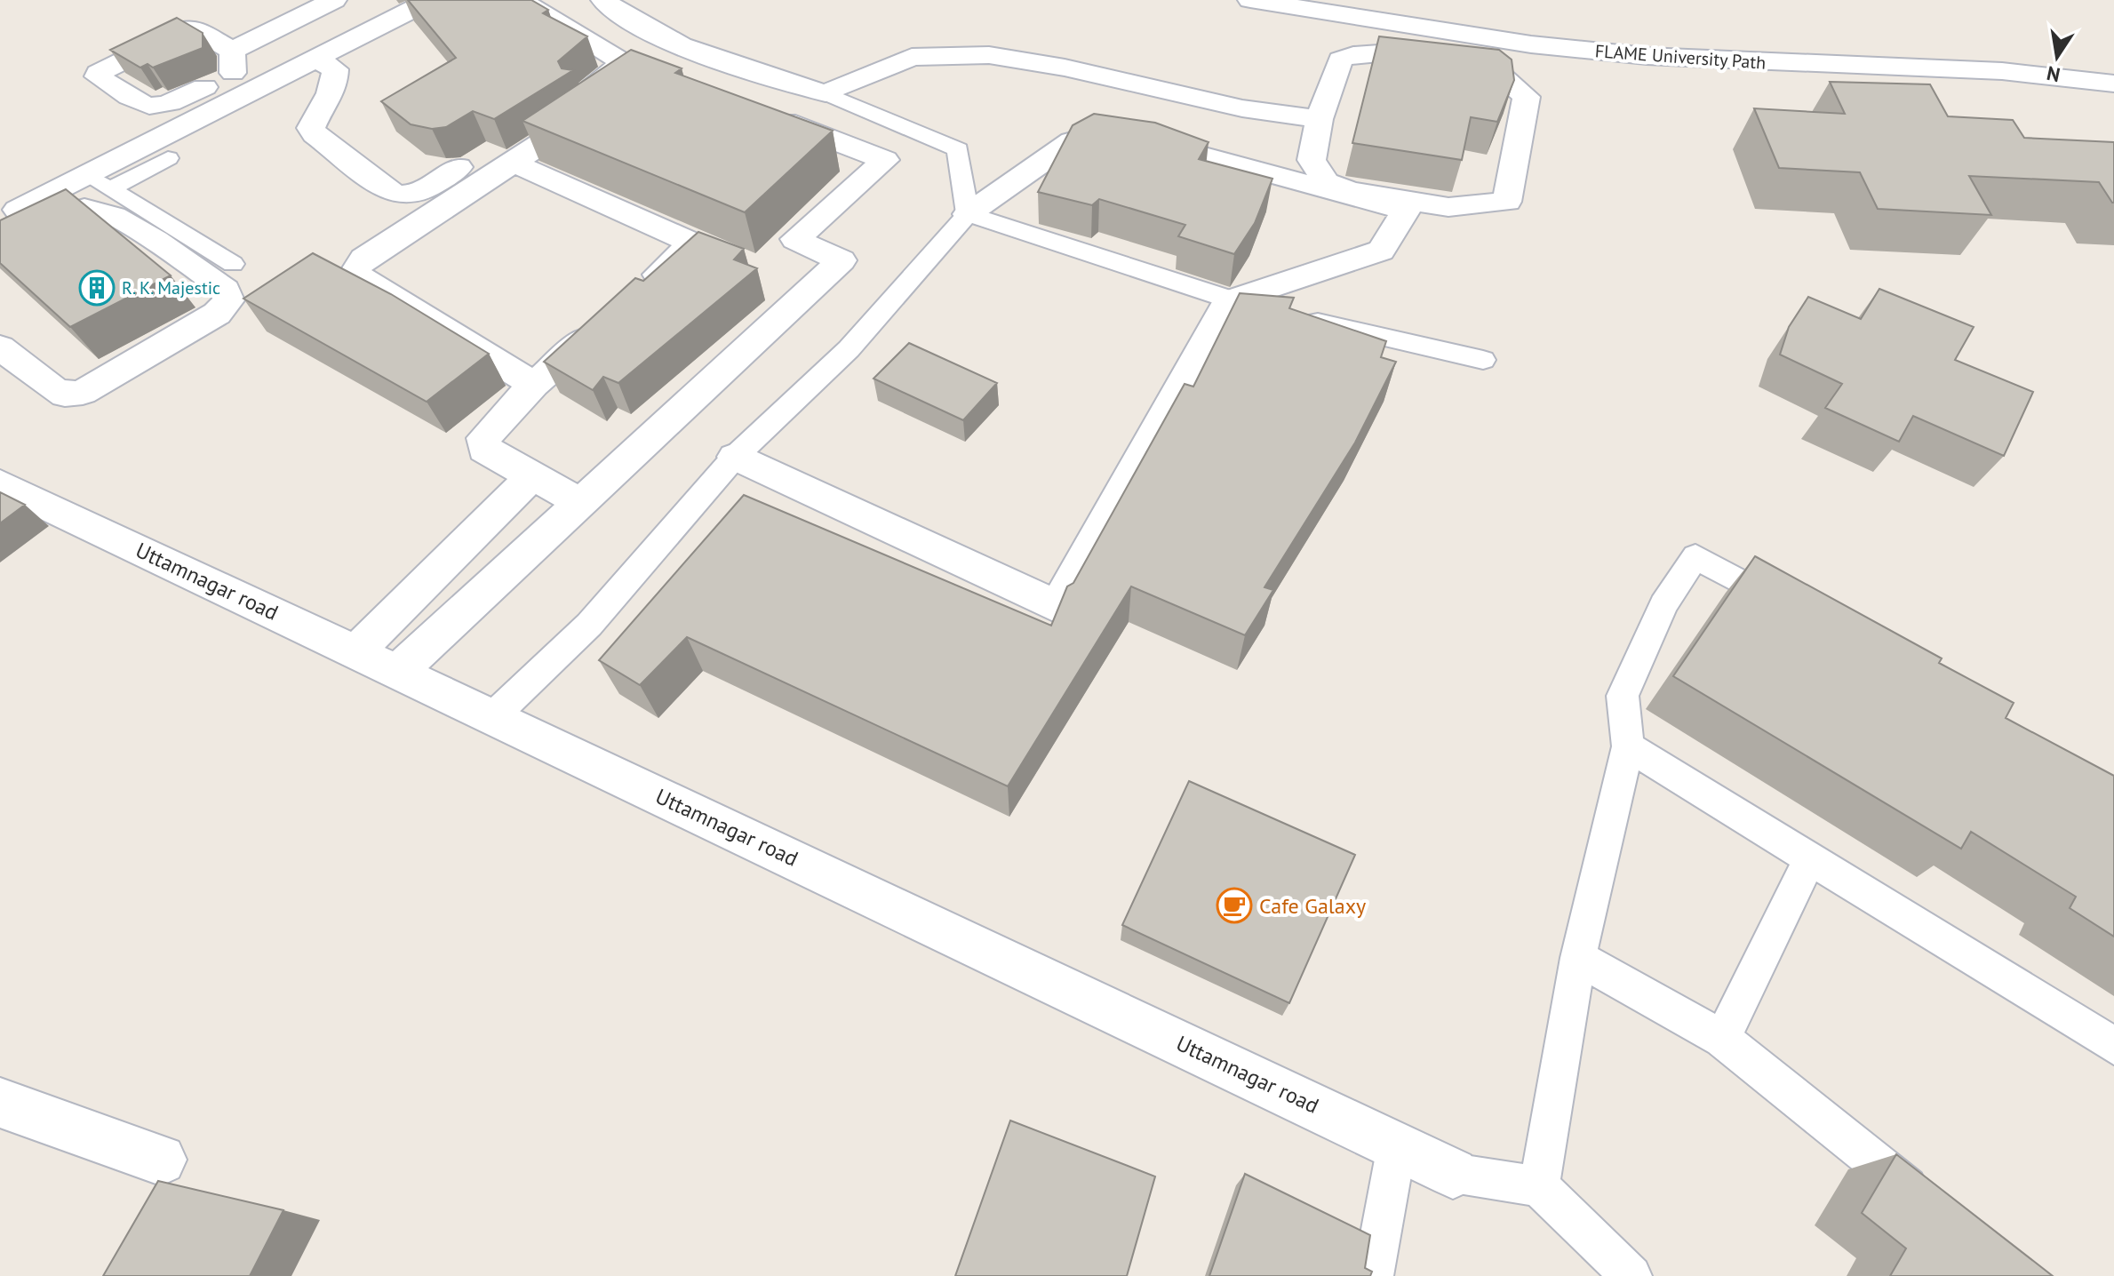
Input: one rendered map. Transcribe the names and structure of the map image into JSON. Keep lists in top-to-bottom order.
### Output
{
  "streets": {
    "street": ["FLAME University Path", "Uttamnagar road"]
  },
  "places": {
    "building": ["R. K. Majestic"],
    "cafe": ["Cafe Galaxy"]
  },
  "north": "bottom"
}
